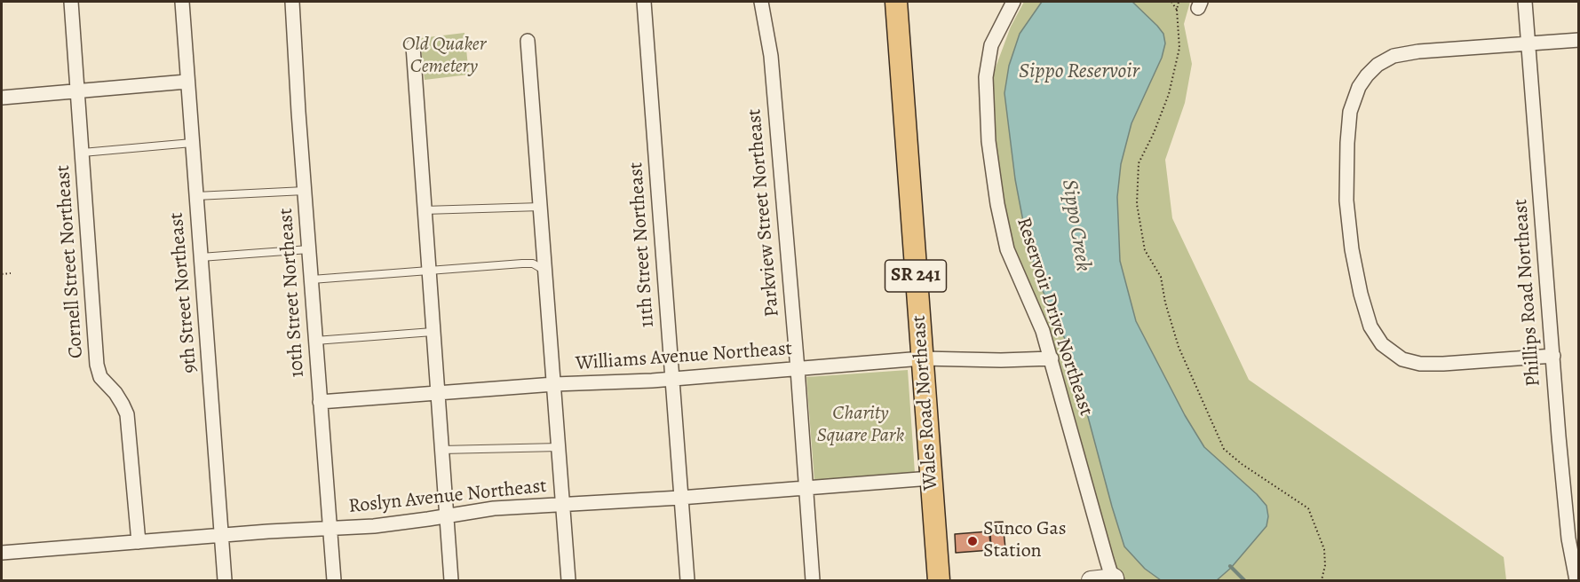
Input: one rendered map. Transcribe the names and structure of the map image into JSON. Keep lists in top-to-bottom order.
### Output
{
  "streets": {
    "main road": ["SR 241", "Wales Road Northeast"],
    "street": [
      "Parkview Street Northeast",
      "11th Street Northeast",
      "Cornell Street Northeast",
      "9th Street Northeast",
      "10th Street Northeast",
      "Phillips Road Northeast",
      "Reservoir Drive Northeast",
      "Williams Avenue Northeast",
      "Roslyn Avenue Northeast"
    ]
  },
  "crossings": [
    ["Parkview Street Northeast", "Williams Avenue Northeast"],
    ["Parkview Street Northeast", "Roslyn Avenue Northeast"],
    ["11th Street Northeast", "Williams Avenue Northeast"],
    ["11th Street Northeast", "Roslyn Avenue Northeast"],
    ["Cornell Street Northeast", "Roslyn Avenue Northeast"],
    ["9th Street Northeast", "Roslyn Avenue Northeast"],
    ["10th Street Northeast", "Williams Avenue Northeast"],
    ["10th Street Northeast", "Roslyn Avenue Northeast"],
    ["Reservoir Drive Northeast", "Williams Avenue Northeast"],
    ["Williams Avenue Northeast", "Wales Road Northeast"],
    ["Wales Road Northeast", "Roslyn Avenue Northeast"]
  ],
  "water": ["Sippo Reservoir", "Sippo Creek"],
  "parks": ["Old Quaker Cemetery", "Charity Square Park"],
  "places": ["Sunco Gas Station"]
}
